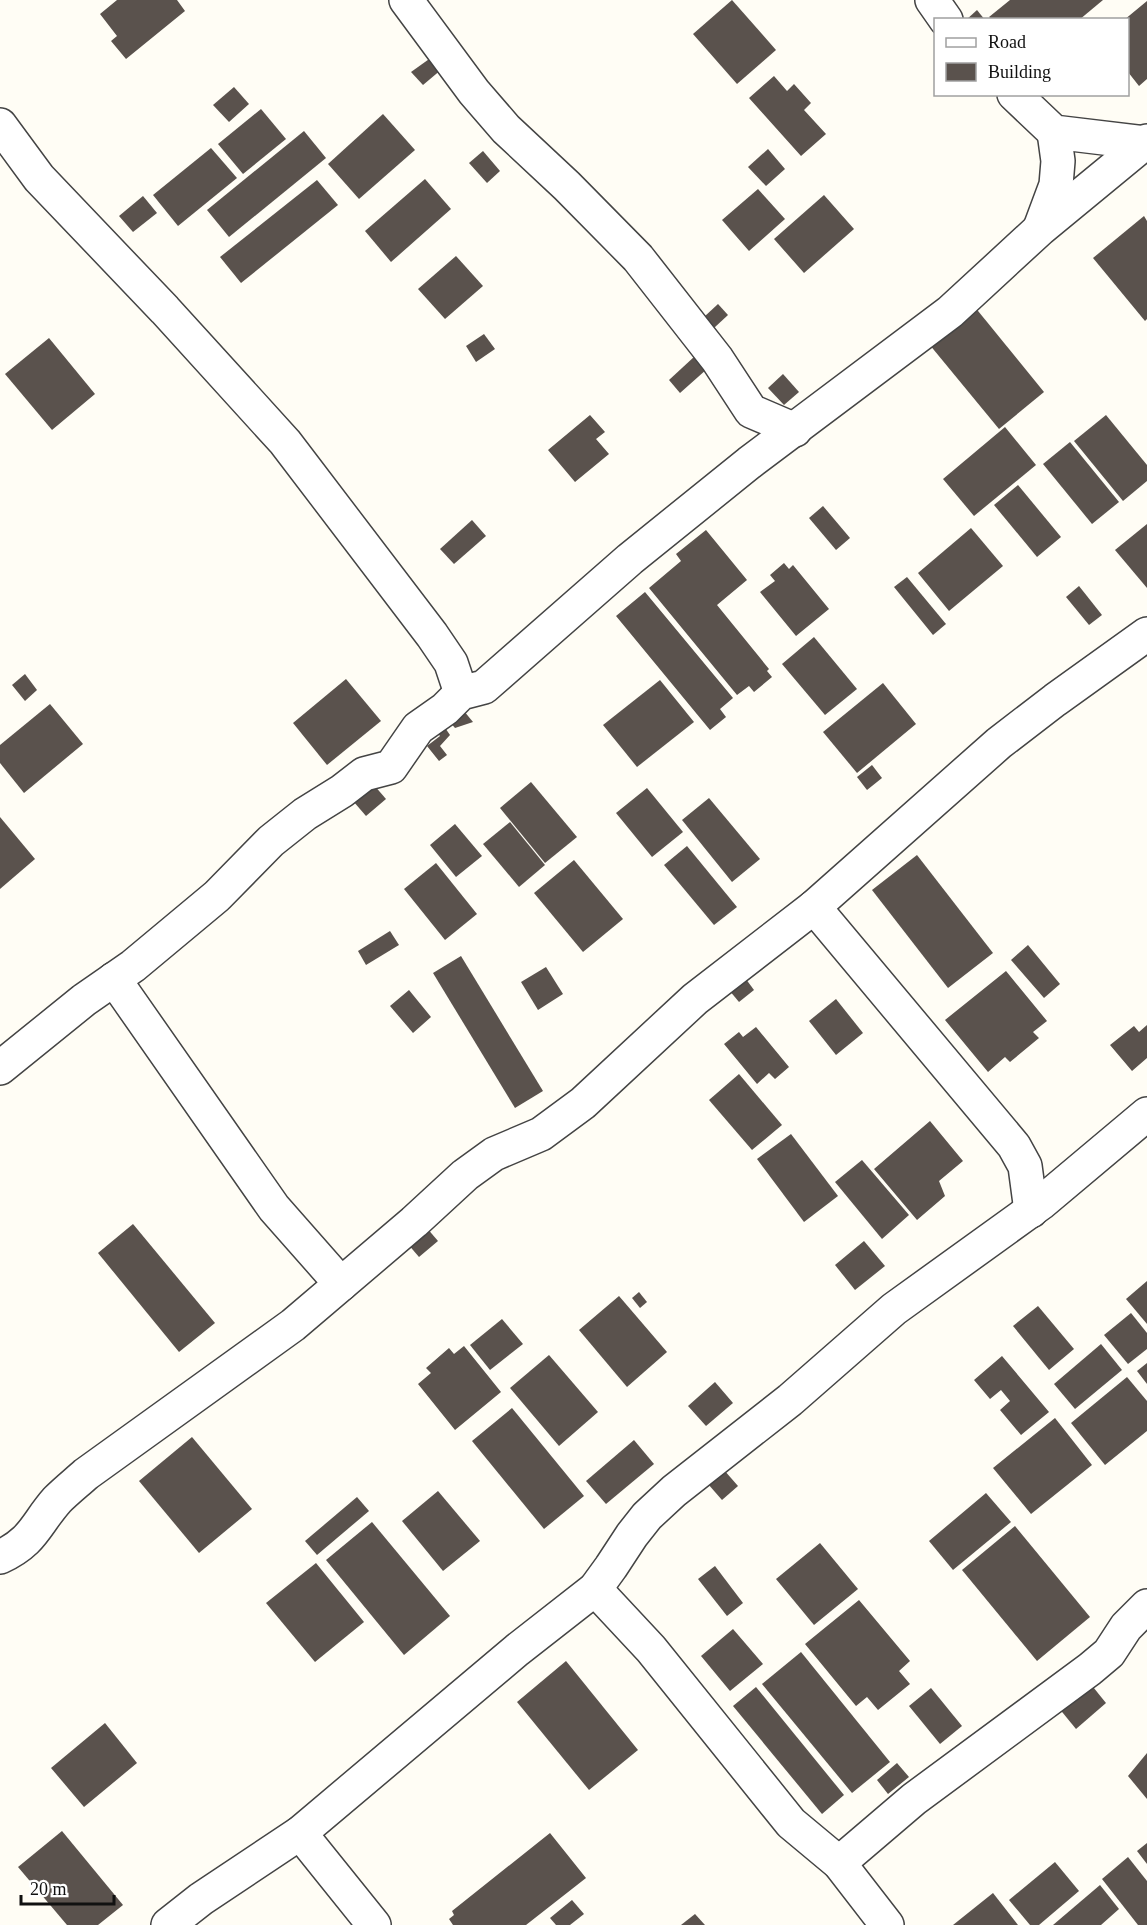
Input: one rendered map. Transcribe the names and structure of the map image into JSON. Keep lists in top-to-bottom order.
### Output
{
  "legend": ["Road", "Building"],
  "scale_bar": "20 m"
}
